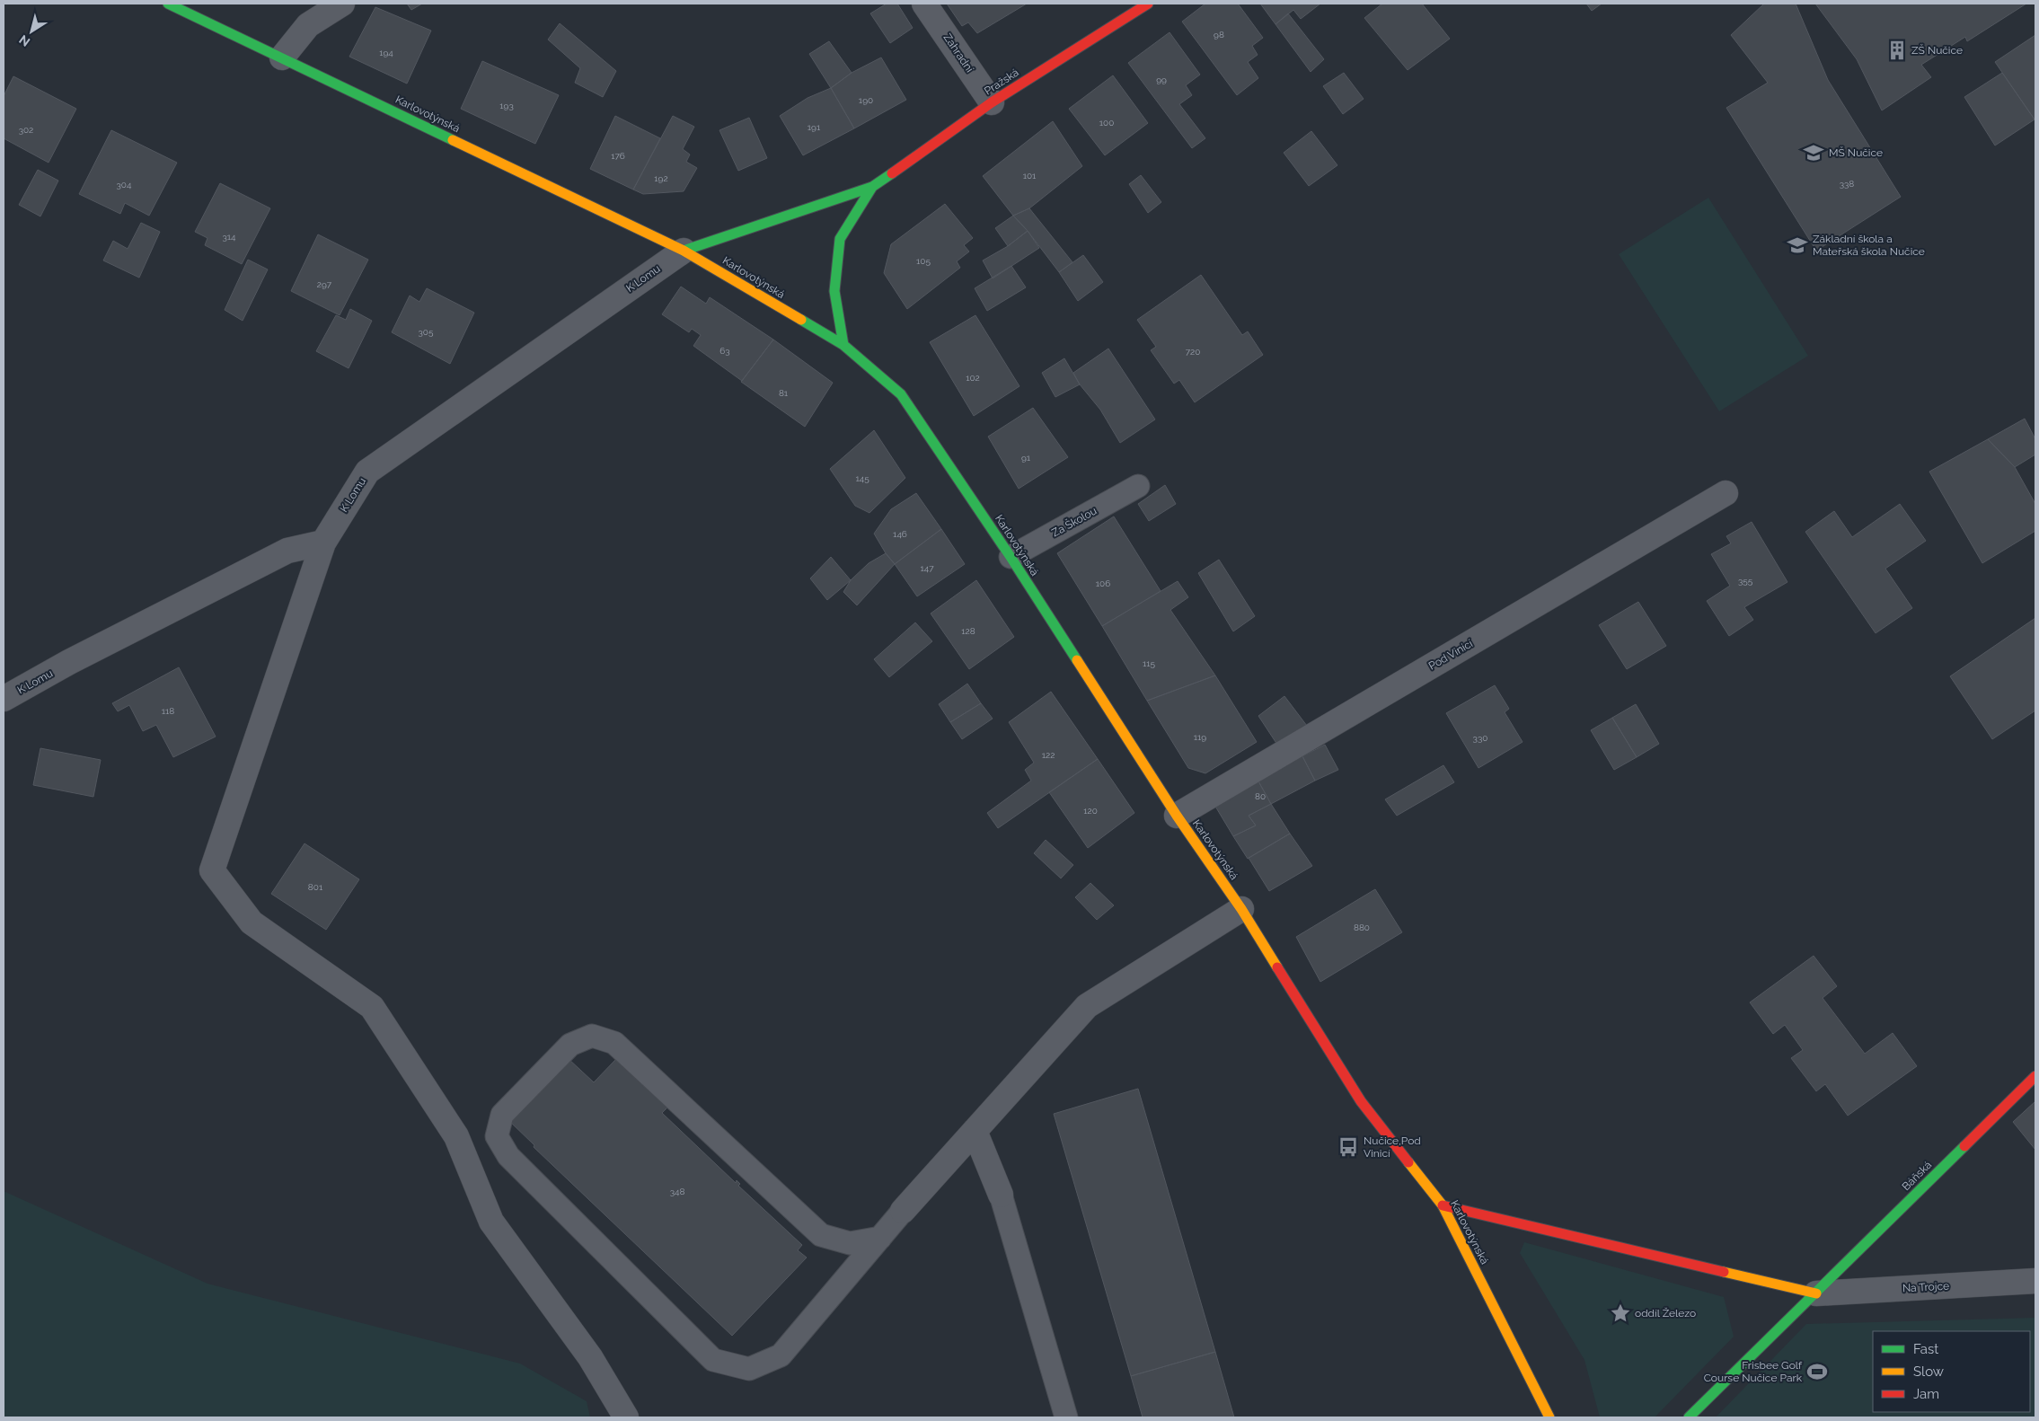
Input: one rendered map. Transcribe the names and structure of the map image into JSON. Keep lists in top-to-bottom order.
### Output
{
  "streets": {
    "main road": ["Pražská", "Karlovotýnská", "Báňská"],
    "street": [
      "Zahradní",
      "K Lomu",
      "Pod Vinicí",
      "Na Trojce"
    ],
    "lane": ["Za Školou"]
  },
  "crossings": [
    ["Zahradní", "Pražská"],
    ["Pražská", "Karlovotýnská"],
    ["Pražská", "K Lomu"],
    ["Karlovotýnská", "K Lomu"],
    ["Karlovotýnská", "Za Školou"],
    ["Karlovotýnská", "Pod Vinicí"],
    ["Báňská", "Na Trojce"]
  ],
  "places": {
    "building": ["ZŠ Nučice"],
    "school or university": ["MŠ Nučice", "Základní škola a Mateřská škola Nučice"],
    "bus stop": ["Nučice,Pod Vinicí"],
    "place": ["oddíl Železo"],
    "sports": ["Frisbee Golf Course Nučice Park"]
  },
  "house_numbers": [
    "98",
    "194",
    "99",
    "190",
    "193",
    "100",
    "191",
    "302",
    "176",
    "101",
    "192",
    "338",
    "304",
    "314",
    "105",
    "297",
    "305",
    "63",
    "720",
    "102",
    "81",
    "91",
    "145",
    "146",
    "147",
    "355",
    "106",
    "128",
    "115",
    "118",
    "119",
    "330",
    "122",
    "80",
    "120",
    "801",
    "880",
    "348"
  ],
  "legend": ["Fast", "Slow", "Jam"],
  "north": "bottom left"
}
